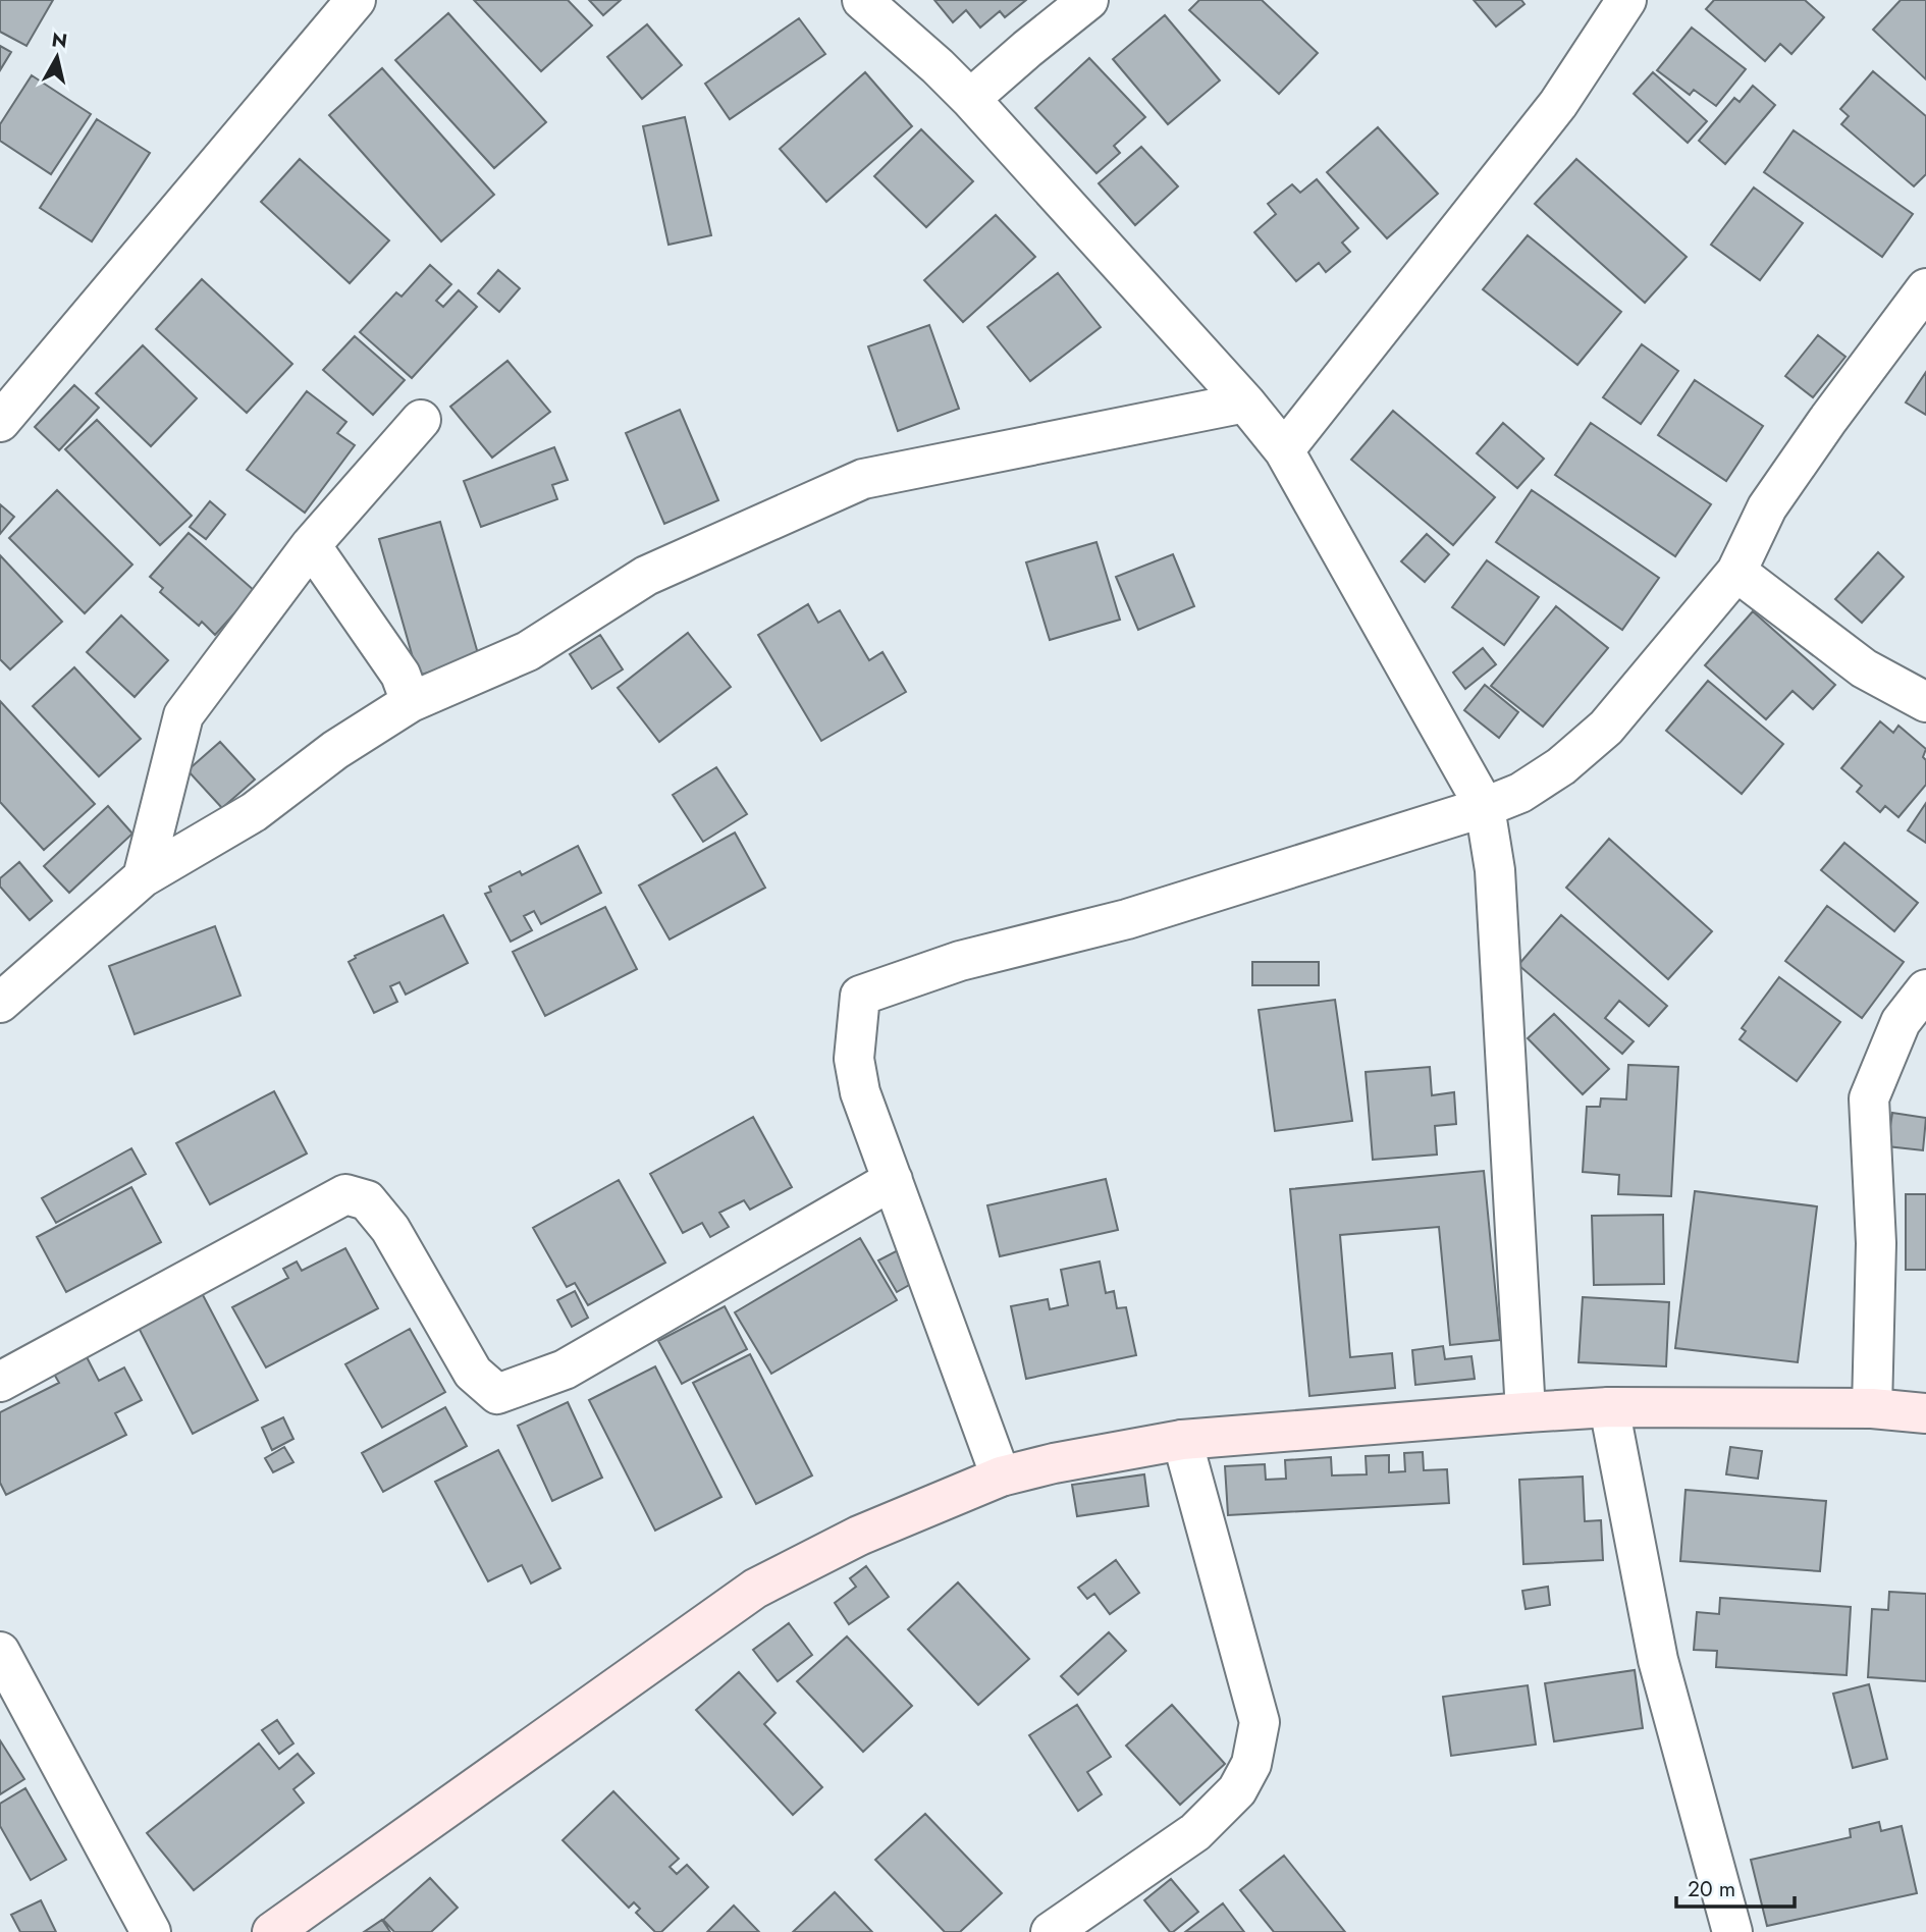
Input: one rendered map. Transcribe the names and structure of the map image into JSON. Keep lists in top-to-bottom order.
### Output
{
  "scale_bar": "20 m",
  "north": "top"
}
